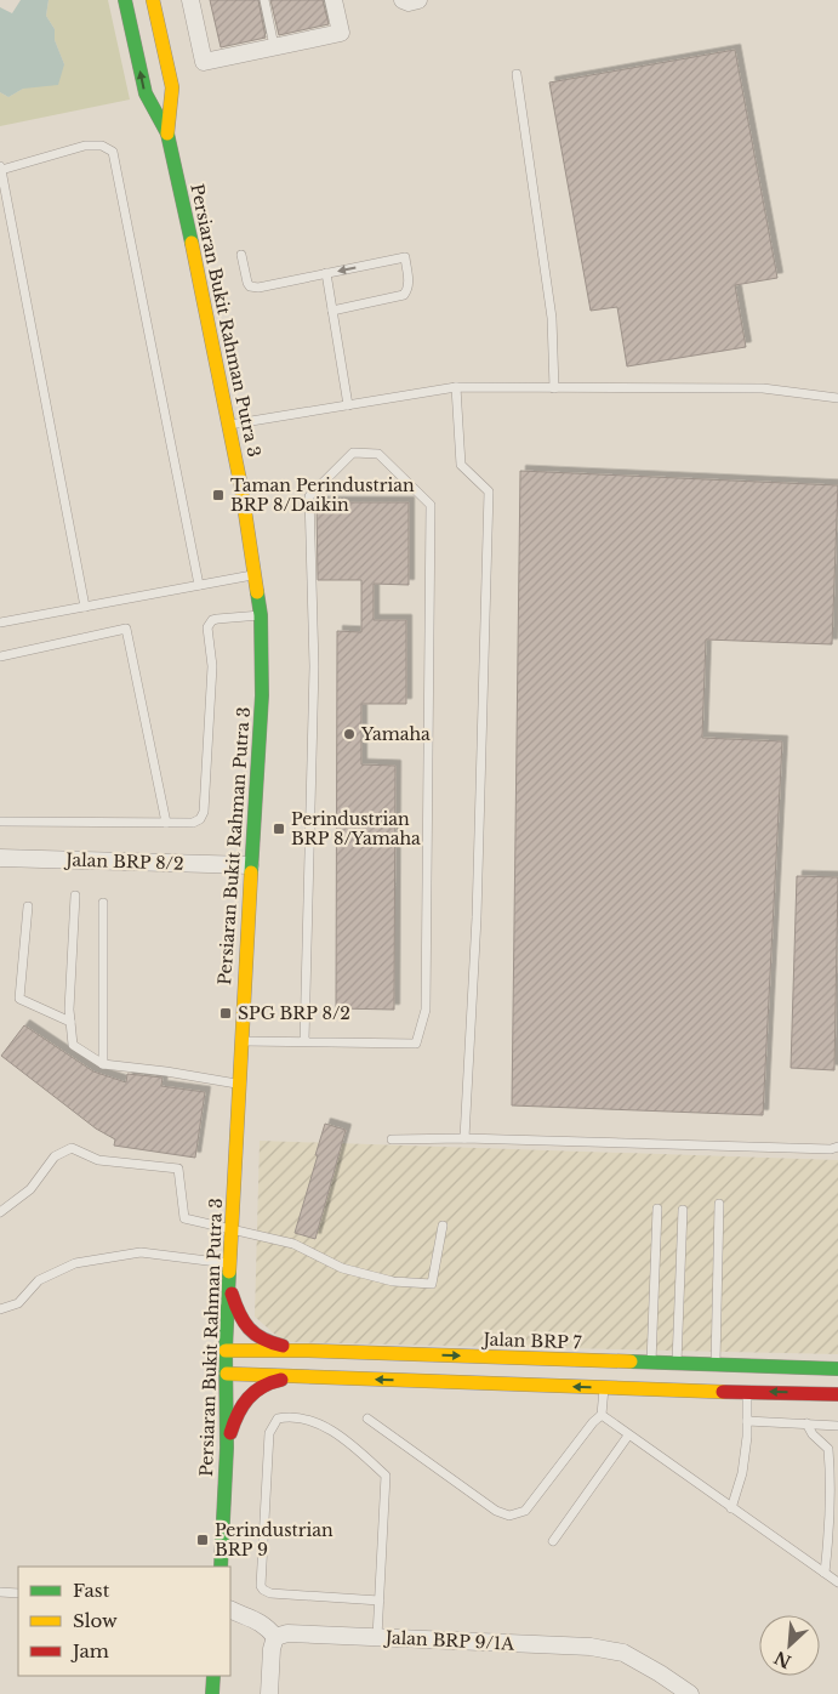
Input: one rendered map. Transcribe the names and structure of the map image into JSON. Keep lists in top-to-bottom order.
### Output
{
  "streets": {
    "main road": ["Persiaran Bukit Rahman Putra 3", "Jalan BRP 7"],
    "street": ["Jalan BRP 8/2", "Jalan BRP 9/1A"]
  },
  "crossings": [
    ["Persiaran Bukit Rahman Putra 3", "Jalan BRP 8/2"],
    ["Persiaran Bukit Rahman Putra 3", "Jalan BRP 7"]
  ],
  "places": {
    "transit": [
      "Taman Perindustrian BRP 8/Daikin",
      "Perindustrian BRP 8/Yamaha",
      "SPG BRP 8/2",
      "Perindustrian BRP 9"
    ],
    "other": ["Yamaha"]
  },
  "legend": ["Fast", "Slow", "Jam"],
  "north": "bottom left"
}
